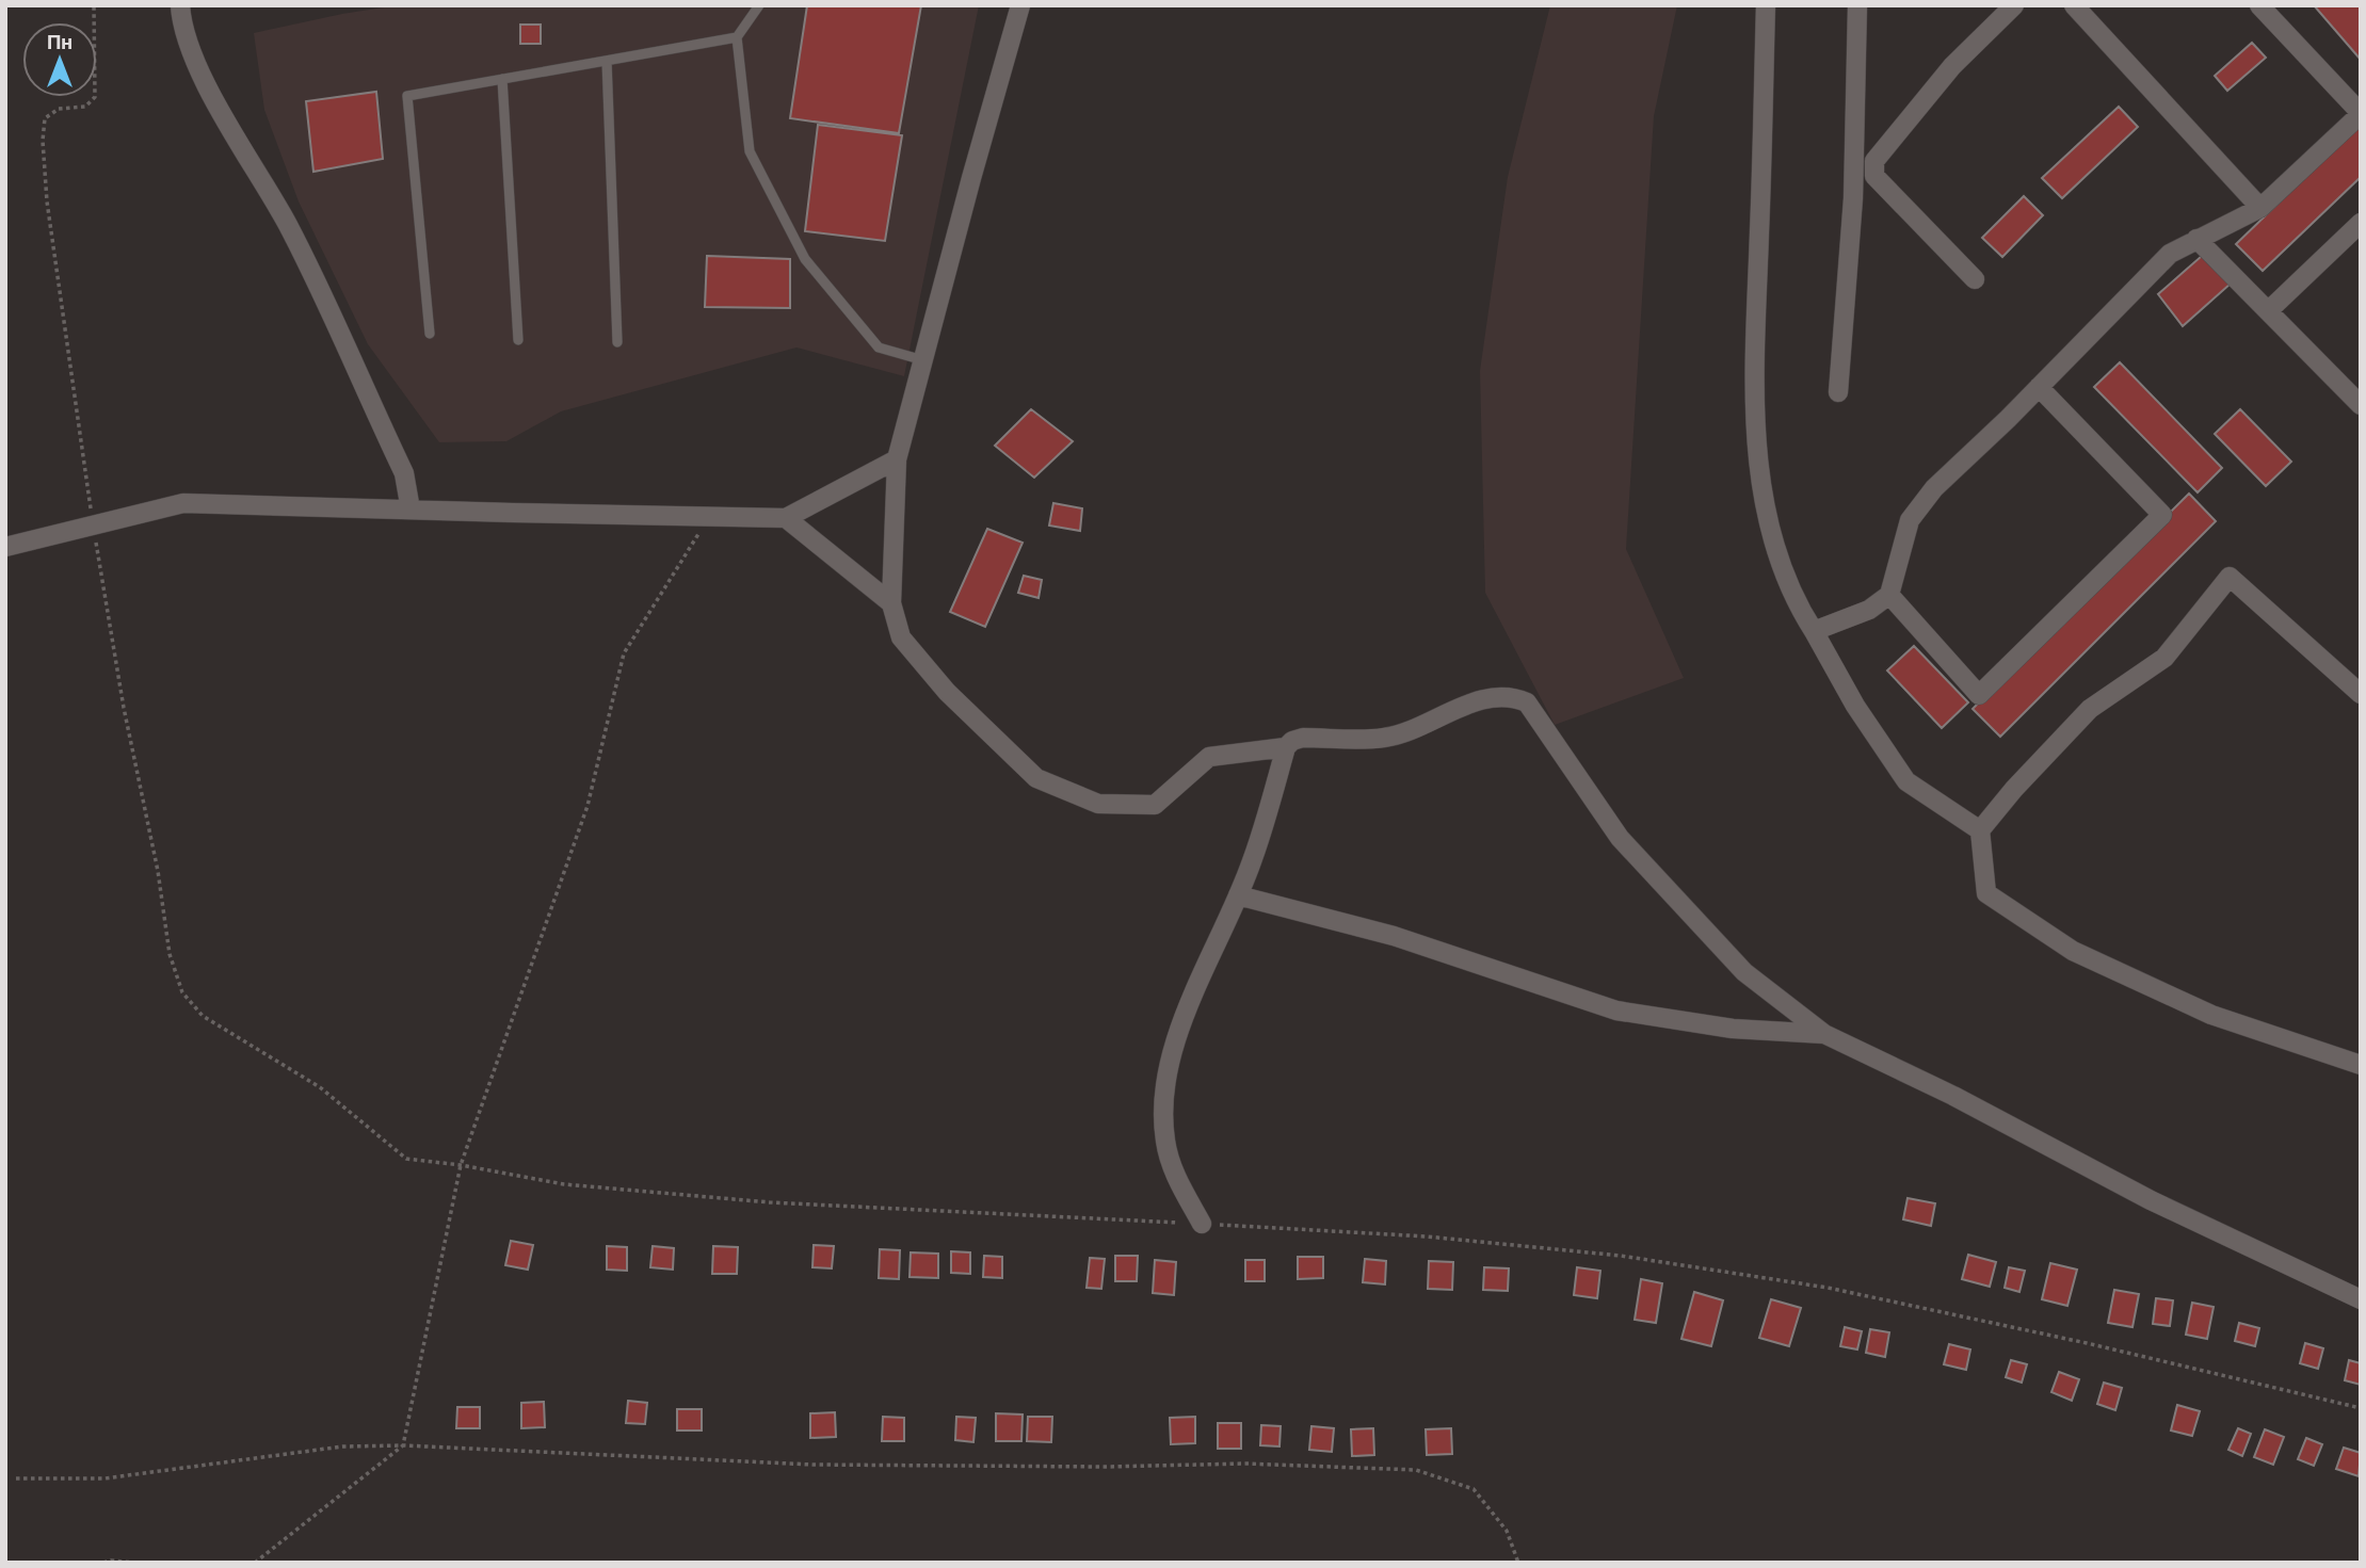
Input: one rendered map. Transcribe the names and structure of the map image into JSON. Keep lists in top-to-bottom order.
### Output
{
  "north": "top"
}
